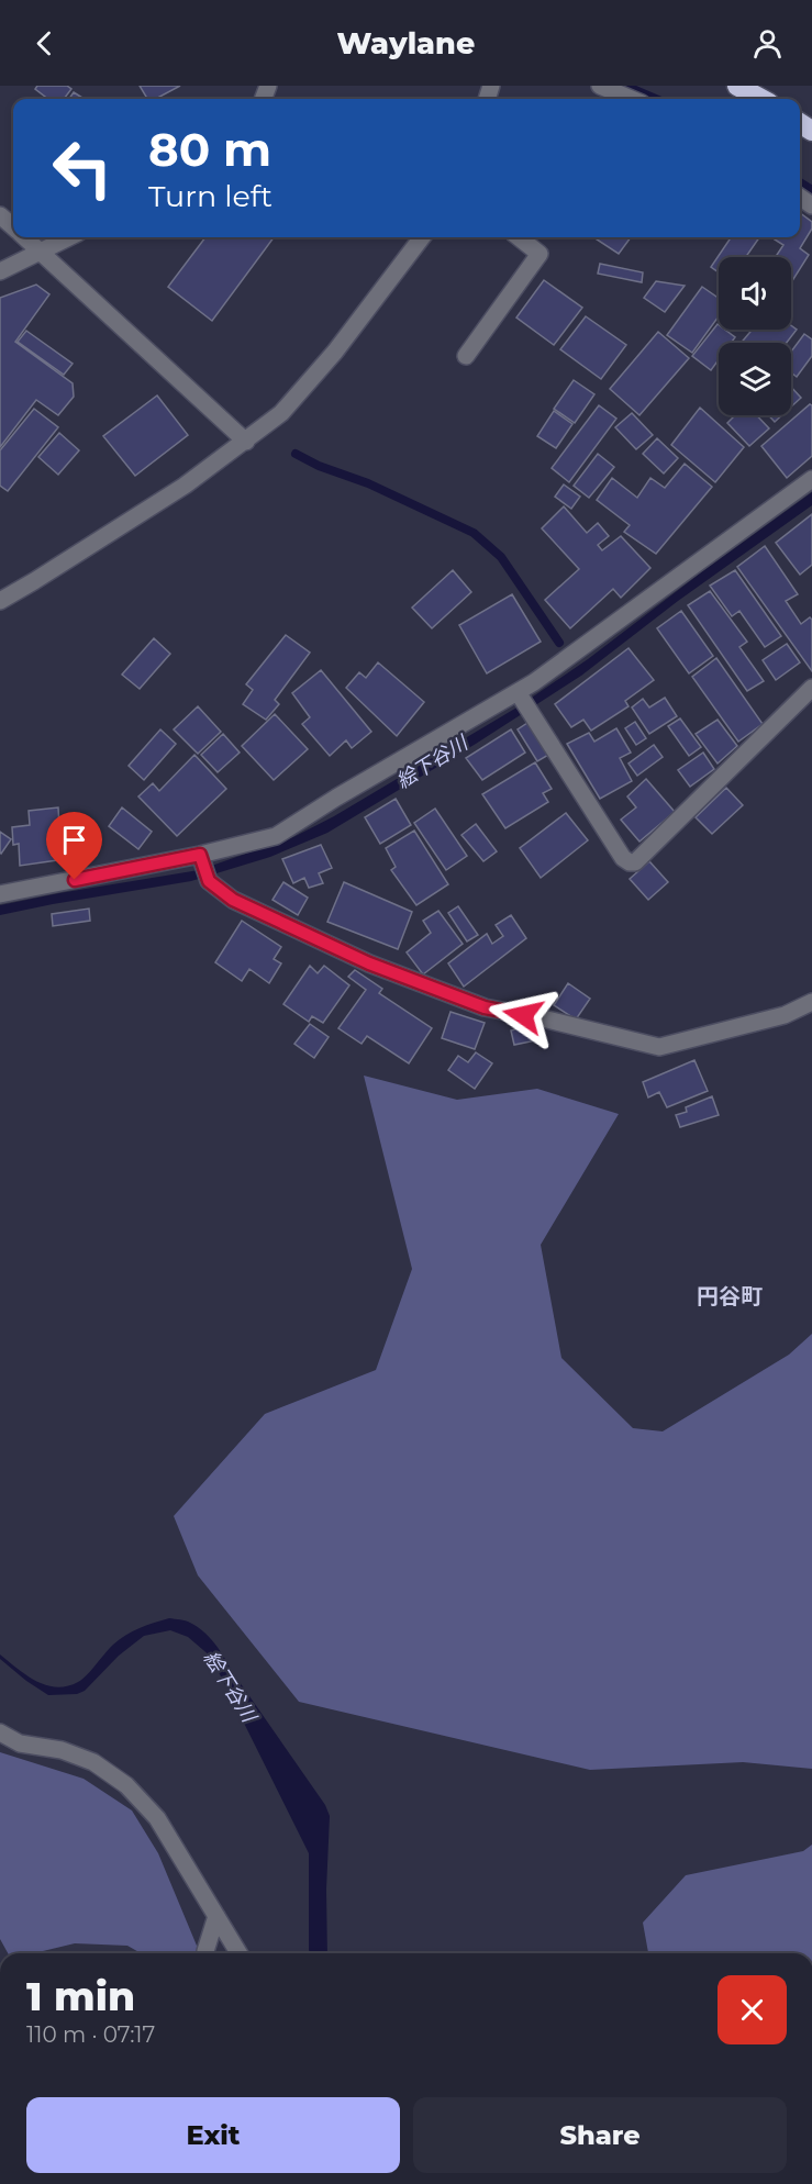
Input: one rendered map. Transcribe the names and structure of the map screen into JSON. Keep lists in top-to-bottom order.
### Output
{
  "districts": ["円谷町"],
  "water": ["絵下谷川"],
  "page": {
    "header": "Waylane",
    "turn": ["80 m", "Turn left"],
    "heading": ["1 min", "110 m · 07:17"],
    "buttons": ["Exit", "Share"]
  }
}
